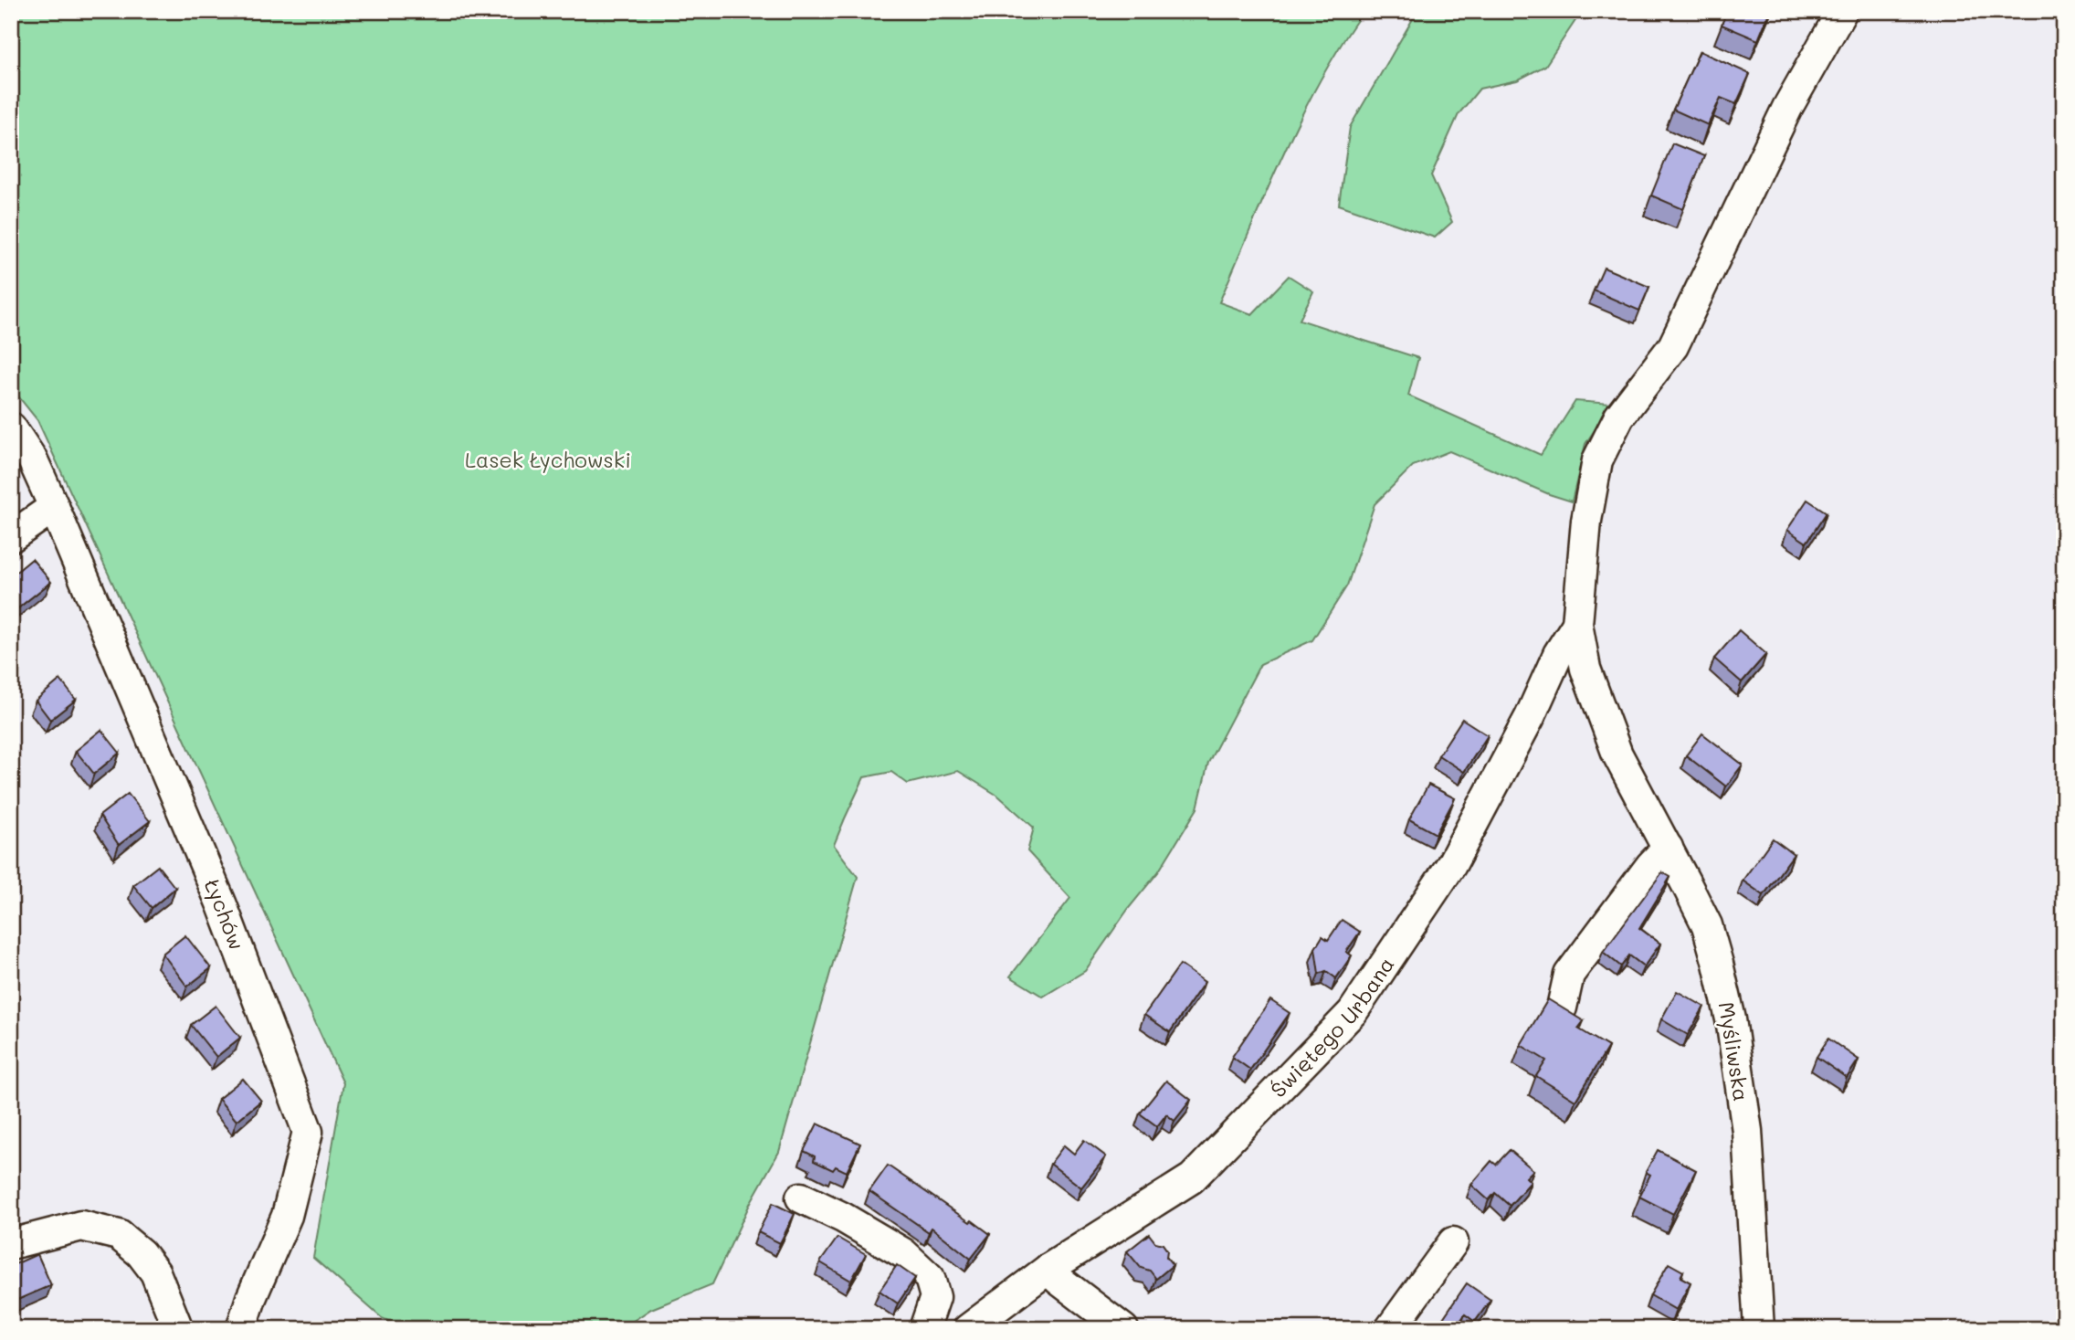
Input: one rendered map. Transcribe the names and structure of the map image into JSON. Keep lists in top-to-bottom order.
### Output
{
  "streets": {
    "street": ["Łychów", "Świętego Urbana", "Myśliwska"]
  },
  "crossings": [
    ["Świętego Urbana", "Myśliwska"]
  ],
  "parks": ["Lasek Łychowski"]
}
